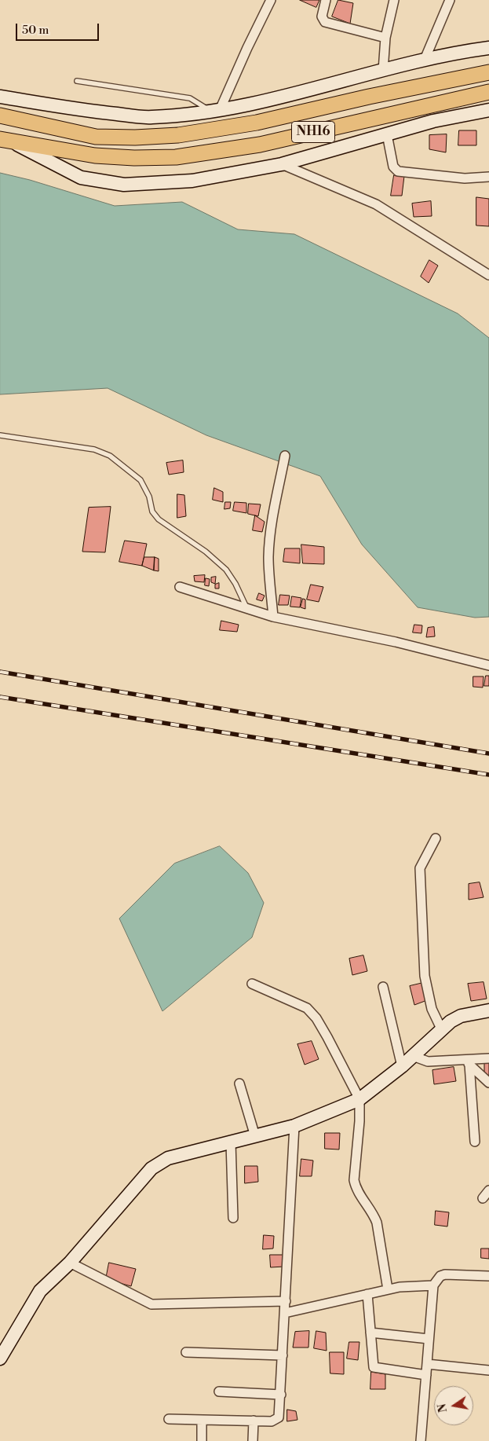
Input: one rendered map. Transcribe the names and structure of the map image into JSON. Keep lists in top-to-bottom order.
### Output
{
  "streets": {
    "highway": ["NH16"]
  },
  "scale_bar": "50 m",
  "north": "left"
}
